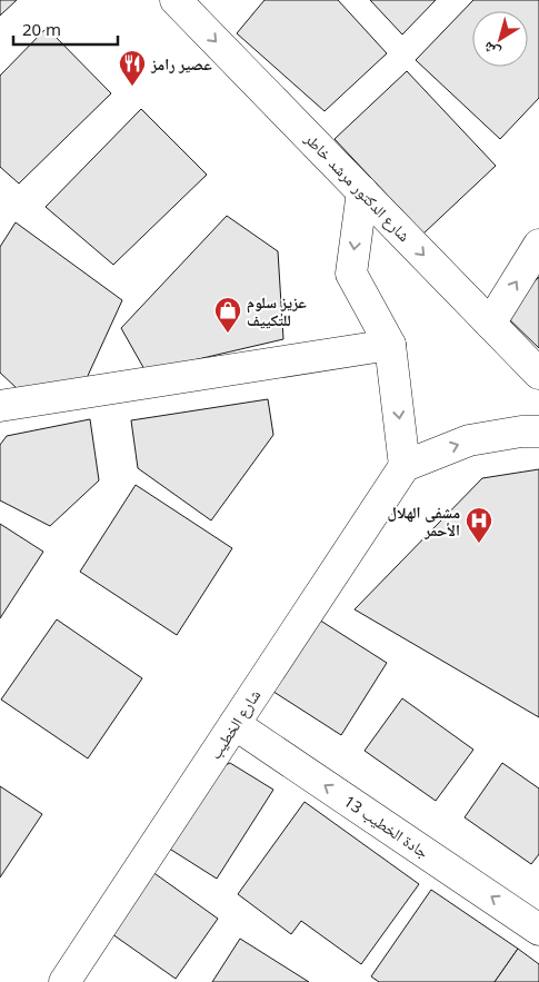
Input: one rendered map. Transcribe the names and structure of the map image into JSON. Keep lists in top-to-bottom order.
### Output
{
  "streets": {
    "main road": ["شارع الدكتور مرشد خاطر", "شارع الخطيب", "جادة الخطيب 13"]
  },
  "crossings": [
    ["شارع الخطيب", "جادة الخطيب 13"]
  ],
  "one_way": ["شارع الدكتور مرشد خاطر", "جادة الخطيب 13"],
  "places": {
    "restaurant": ["عصير رامز"],
    "shop": ["عزيز سلوم للتكييف"],
    "hospital": ["مشفى الهلال الأحمر"]
  },
  "scale_bar": "20 m",
  "north": "bottom left"
}
